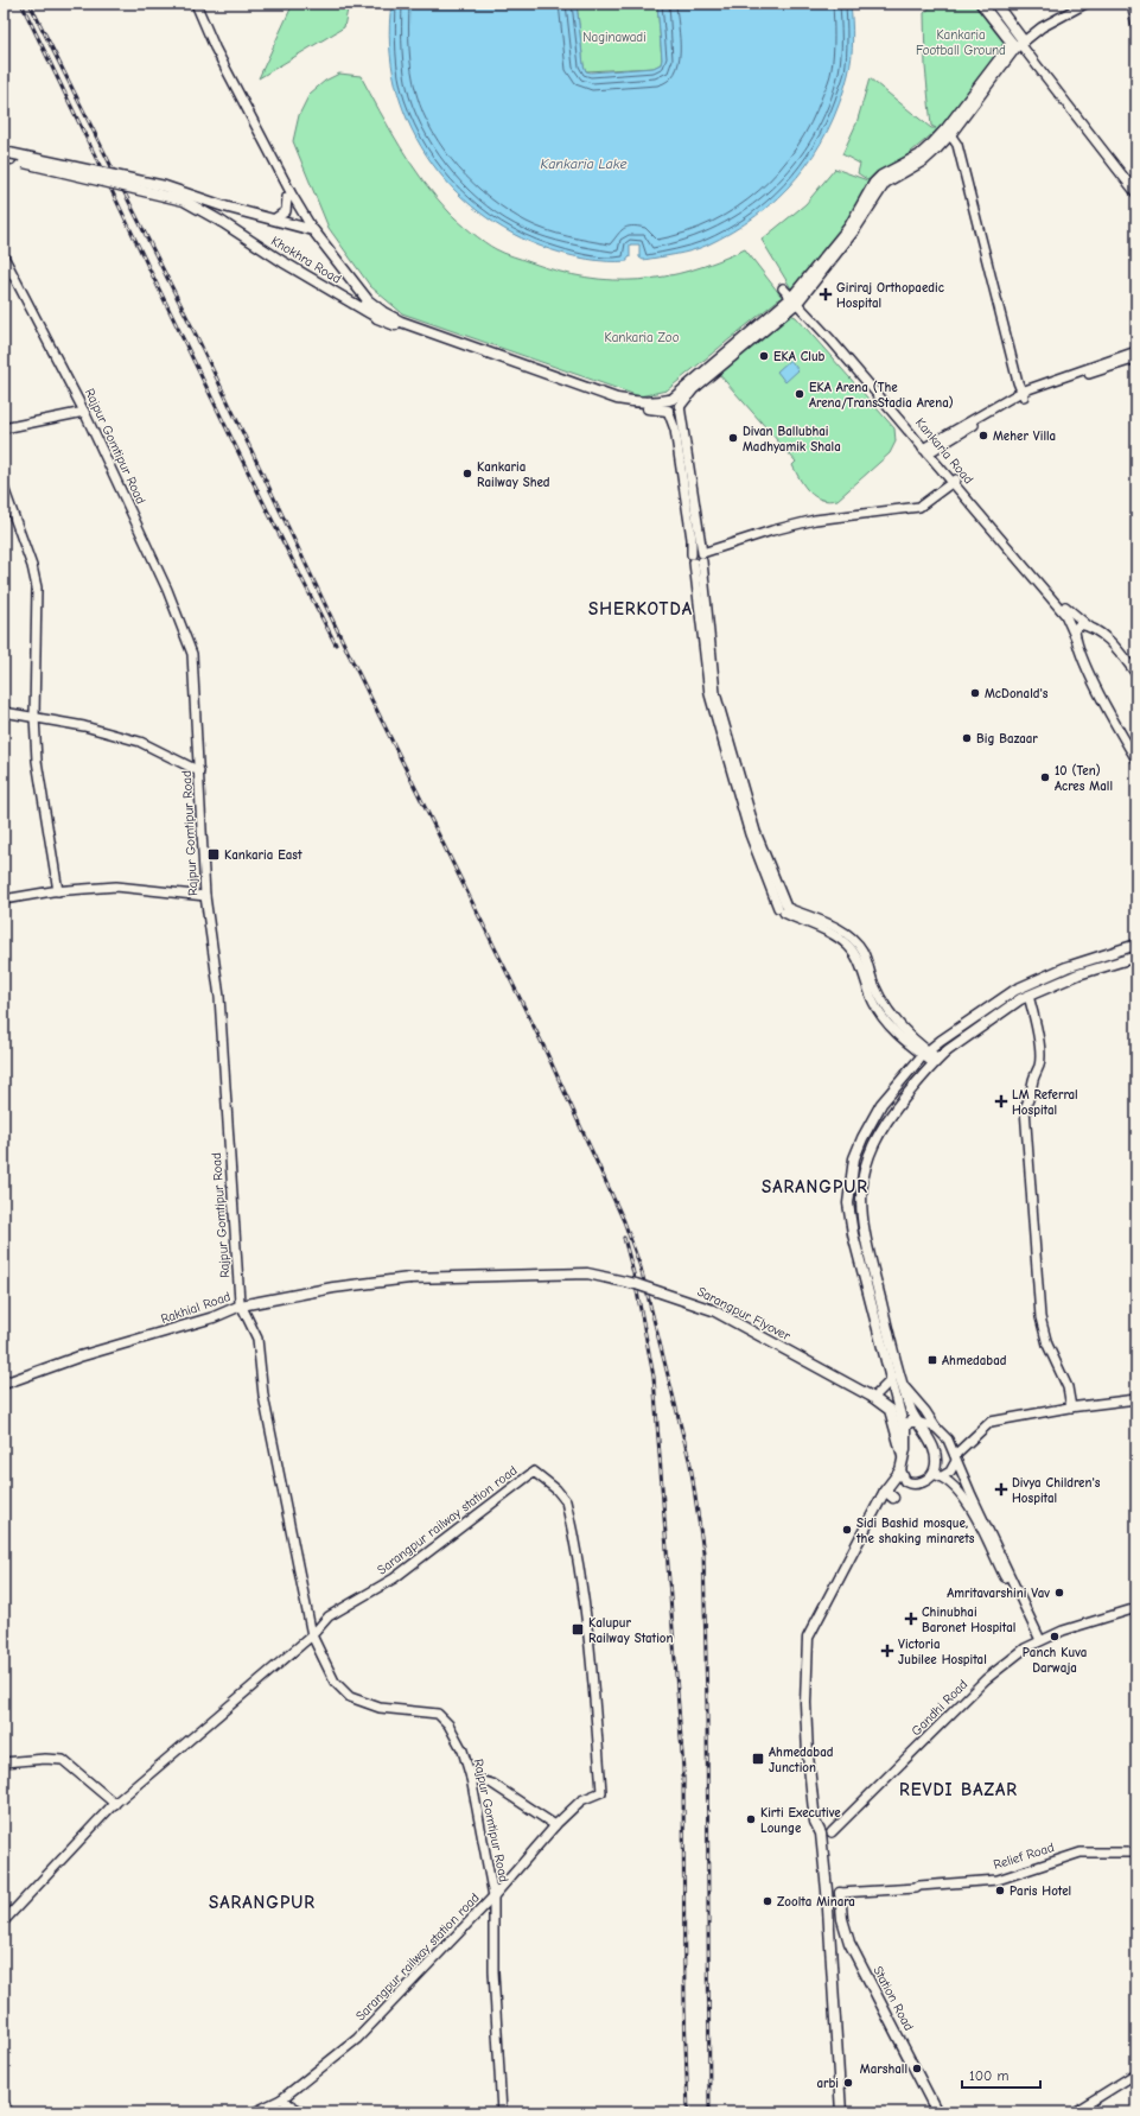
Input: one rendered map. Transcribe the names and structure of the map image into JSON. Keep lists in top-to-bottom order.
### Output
{
  "streets": {
    "main road": [
      "Khokhra Road",
      "Rajpur Gomtipur Road",
      "Kankaria Road",
      "Rakhial Road",
      "Sarangpur Flyover",
      "Sarangpur railway station road",
      "Gandhi Road",
      "Relief Road",
      "Station Road"
    ]
  },
  "crossings": [
    ["Rajpur Gomtipur Road", "Rakhial Road"],
    ["Rajpur Gomtipur Road", "Sarangpur railway station road"],
    ["Rakhial Road", "Sarangpur Flyover"],
    ["Relief Road", "Station Road"]
  ],
  "districts": [
    "SHERKOTDA",
    "SARANGPUR",
    "REVDI BAZAR",
    "SARANGPUR"
  ],
  "water": ["Kankaria Lake"],
  "parks": ["Kankaria Football Ground", "Naginawadi", "Kankaria Zoo"],
  "places": {
    "health": [
      "Giriraj Orthopaedic Hospital",
      "LM Referral Hospital",
      "Divya Children's Hospital",
      "Chinubhai Baronet Hospital",
      "Victoria Jubilee Hospital"
    ],
    "other": [
      "EKA Club",
      "EKA Arena (The Arena/TransStadia Arena)",
      "Meher Villa",
      "Divan Ballubhai Madhyamik Shala",
      "Kankaria Railway Shed",
      "McDonald's",
      "Big Bazaar",
      "10 (Ten) Acres Mall",
      "Sidi Bashid mosque, the shaking minarets",
      "Amritavarshini Vav",
      "Panch Kuva Darwaja",
      "Kirti Executive Lounge",
      "Paris Hotel",
      "Zoolta Minara",
      "Marshall",
      "arbi"
    ],
    "transit": [
      "Kankaria East",
      "Ahmedabad",
      "Kalupur Railway Station",
      "Ahmedabad Junction"
    ]
  },
  "scale_bar": "100 m"
}
